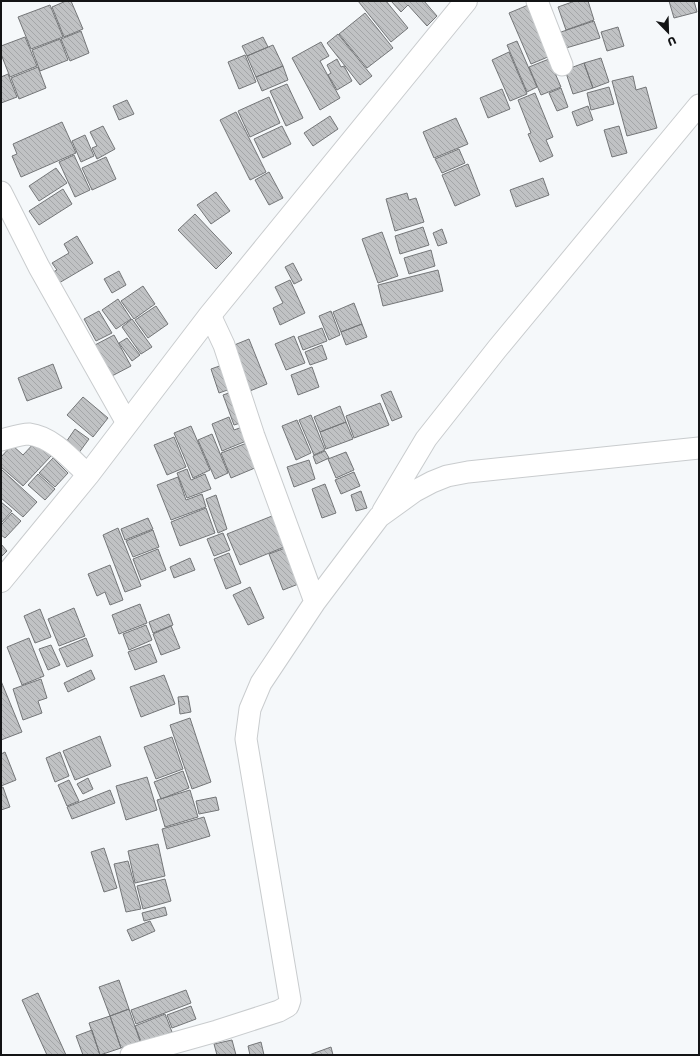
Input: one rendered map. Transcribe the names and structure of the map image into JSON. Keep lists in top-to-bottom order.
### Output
{
  "north": "bottom right"
}
